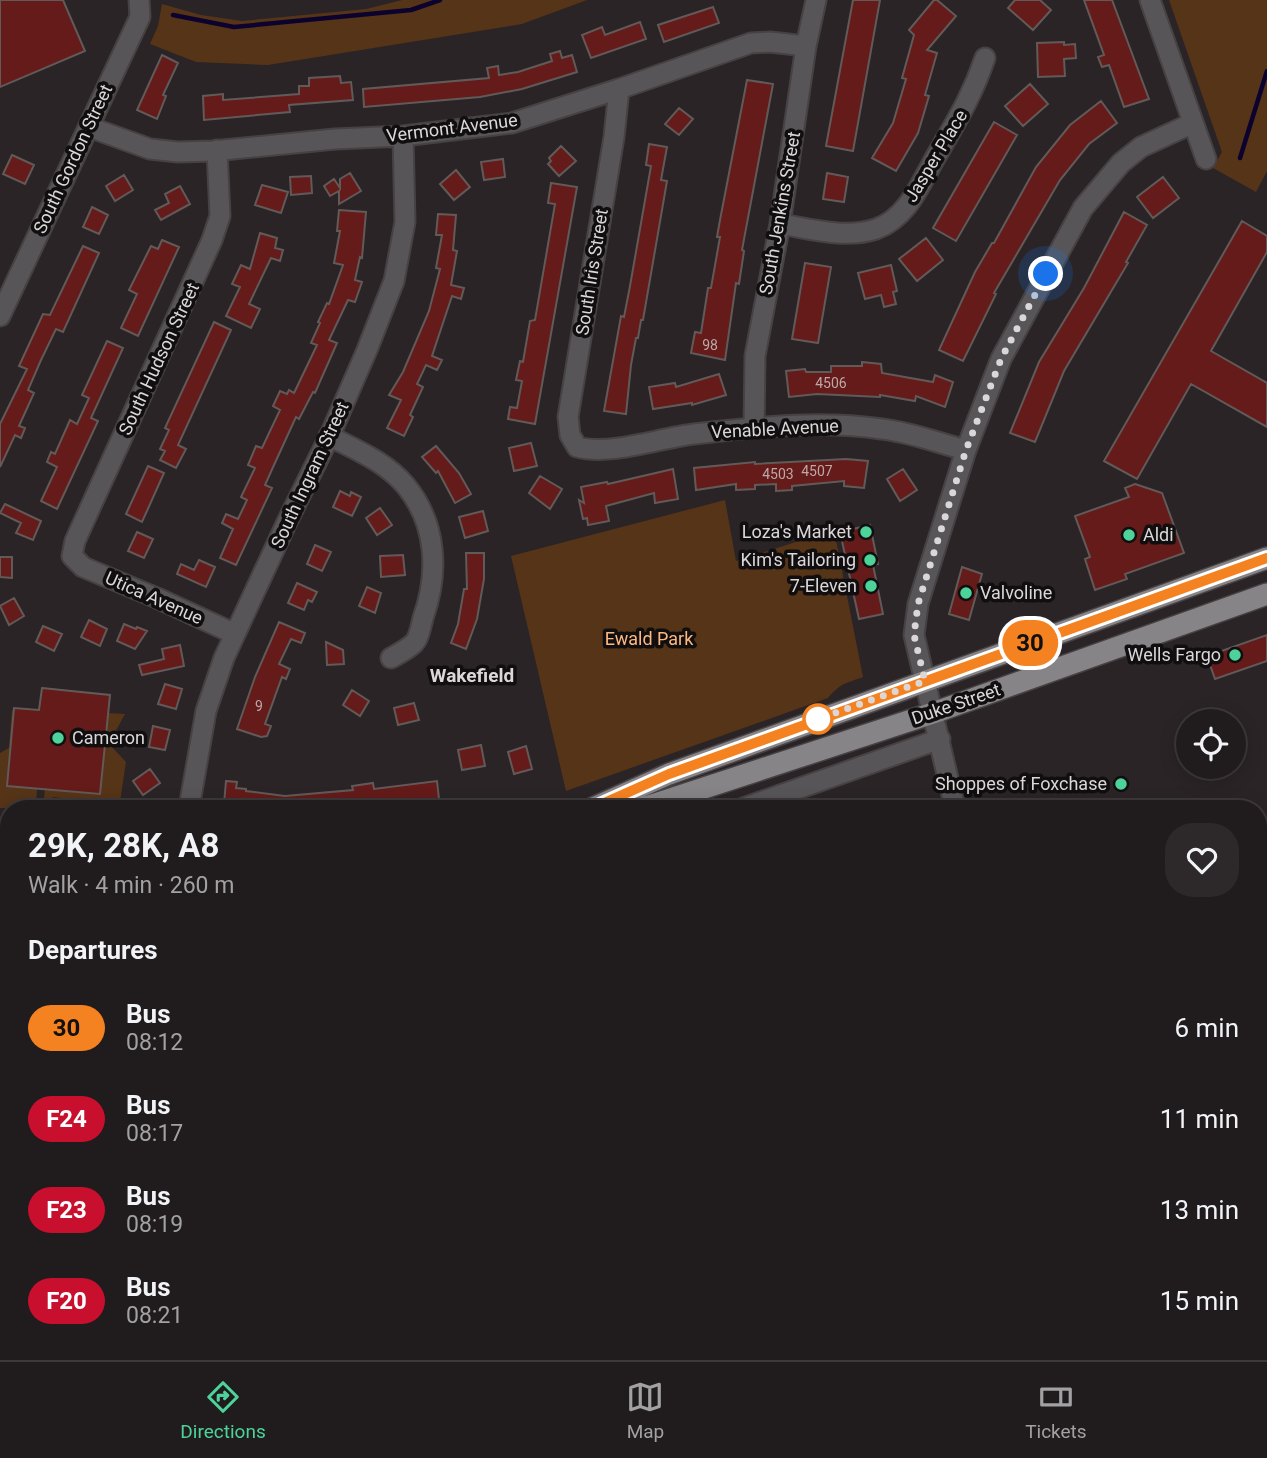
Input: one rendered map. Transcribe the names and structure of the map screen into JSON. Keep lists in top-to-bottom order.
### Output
{
  "streets": {
    "main road": ["Duke Street"],
    "street": [
      "Vermont Avenue",
      "Jasper Place",
      "South Gordon Street",
      "South Jenkins Street",
      "South Iris Street",
      "South Hudson Street",
      "Venable Avenue",
      "South Ingram Street",
      "Utica Avenue"
    ]
  },
  "crossings": [
    ["Vermont Avenue", "South Gordon Street"],
    ["Vermont Avenue", "South Jenkins Street"],
    ["Vermont Avenue", "South Iris Street"],
    ["Vermont Avenue", "South Hudson Street"],
    ["Vermont Avenue", "South Ingram Street"],
    ["Jasper Place", "South Jenkins Street"],
    ["South Jenkins Street", "Venable Avenue"],
    ["South Iris Street", "Venable Avenue"],
    ["South Hudson Street", "Utica Avenue"],
    ["South Ingram Street", "Utica Avenue"]
  ],
  "districts": ["Wakefield"],
  "parks": ["Ewald Park"],
  "places": [
    "Loza's Market",
    "Aldi",
    "Kim's Tailoring",
    "7-Eleven",
    "Valvoline",
    "Wells Fargo",
    "Cameron",
    "Shoppes of Foxchase"
  ],
  "lines": ["bus line 30"],
  "house_numbers": [
    "98",
    "4506",
    "4507",
    "4503",
    "9"
  ],
  "page": {
    "on_map": "30",
    "heading": [
      ["29K, 28K, A8", "Walk · 4 min · 260 m"],
      "Departures"
    ],
    "list": [
      {
        "mark": "30",
        "name": "Bus",
        "note": "08:12",
        "value": "6 min"
      },
      {
        "mark": "F24",
        "name": "Bus",
        "note": "08:17",
        "value": "11 min"
      },
      {
        "mark": "F23",
        "name": "Bus",
        "note": "08:19",
        "value": "13 min"
      },
      {
        "mark": "F20",
        "name": "Bus",
        "note": "08:21",
        "value": "15 min"
      }
    ],
    "tabs": ["Directions", "Map", "Tickets"]
  }
}
